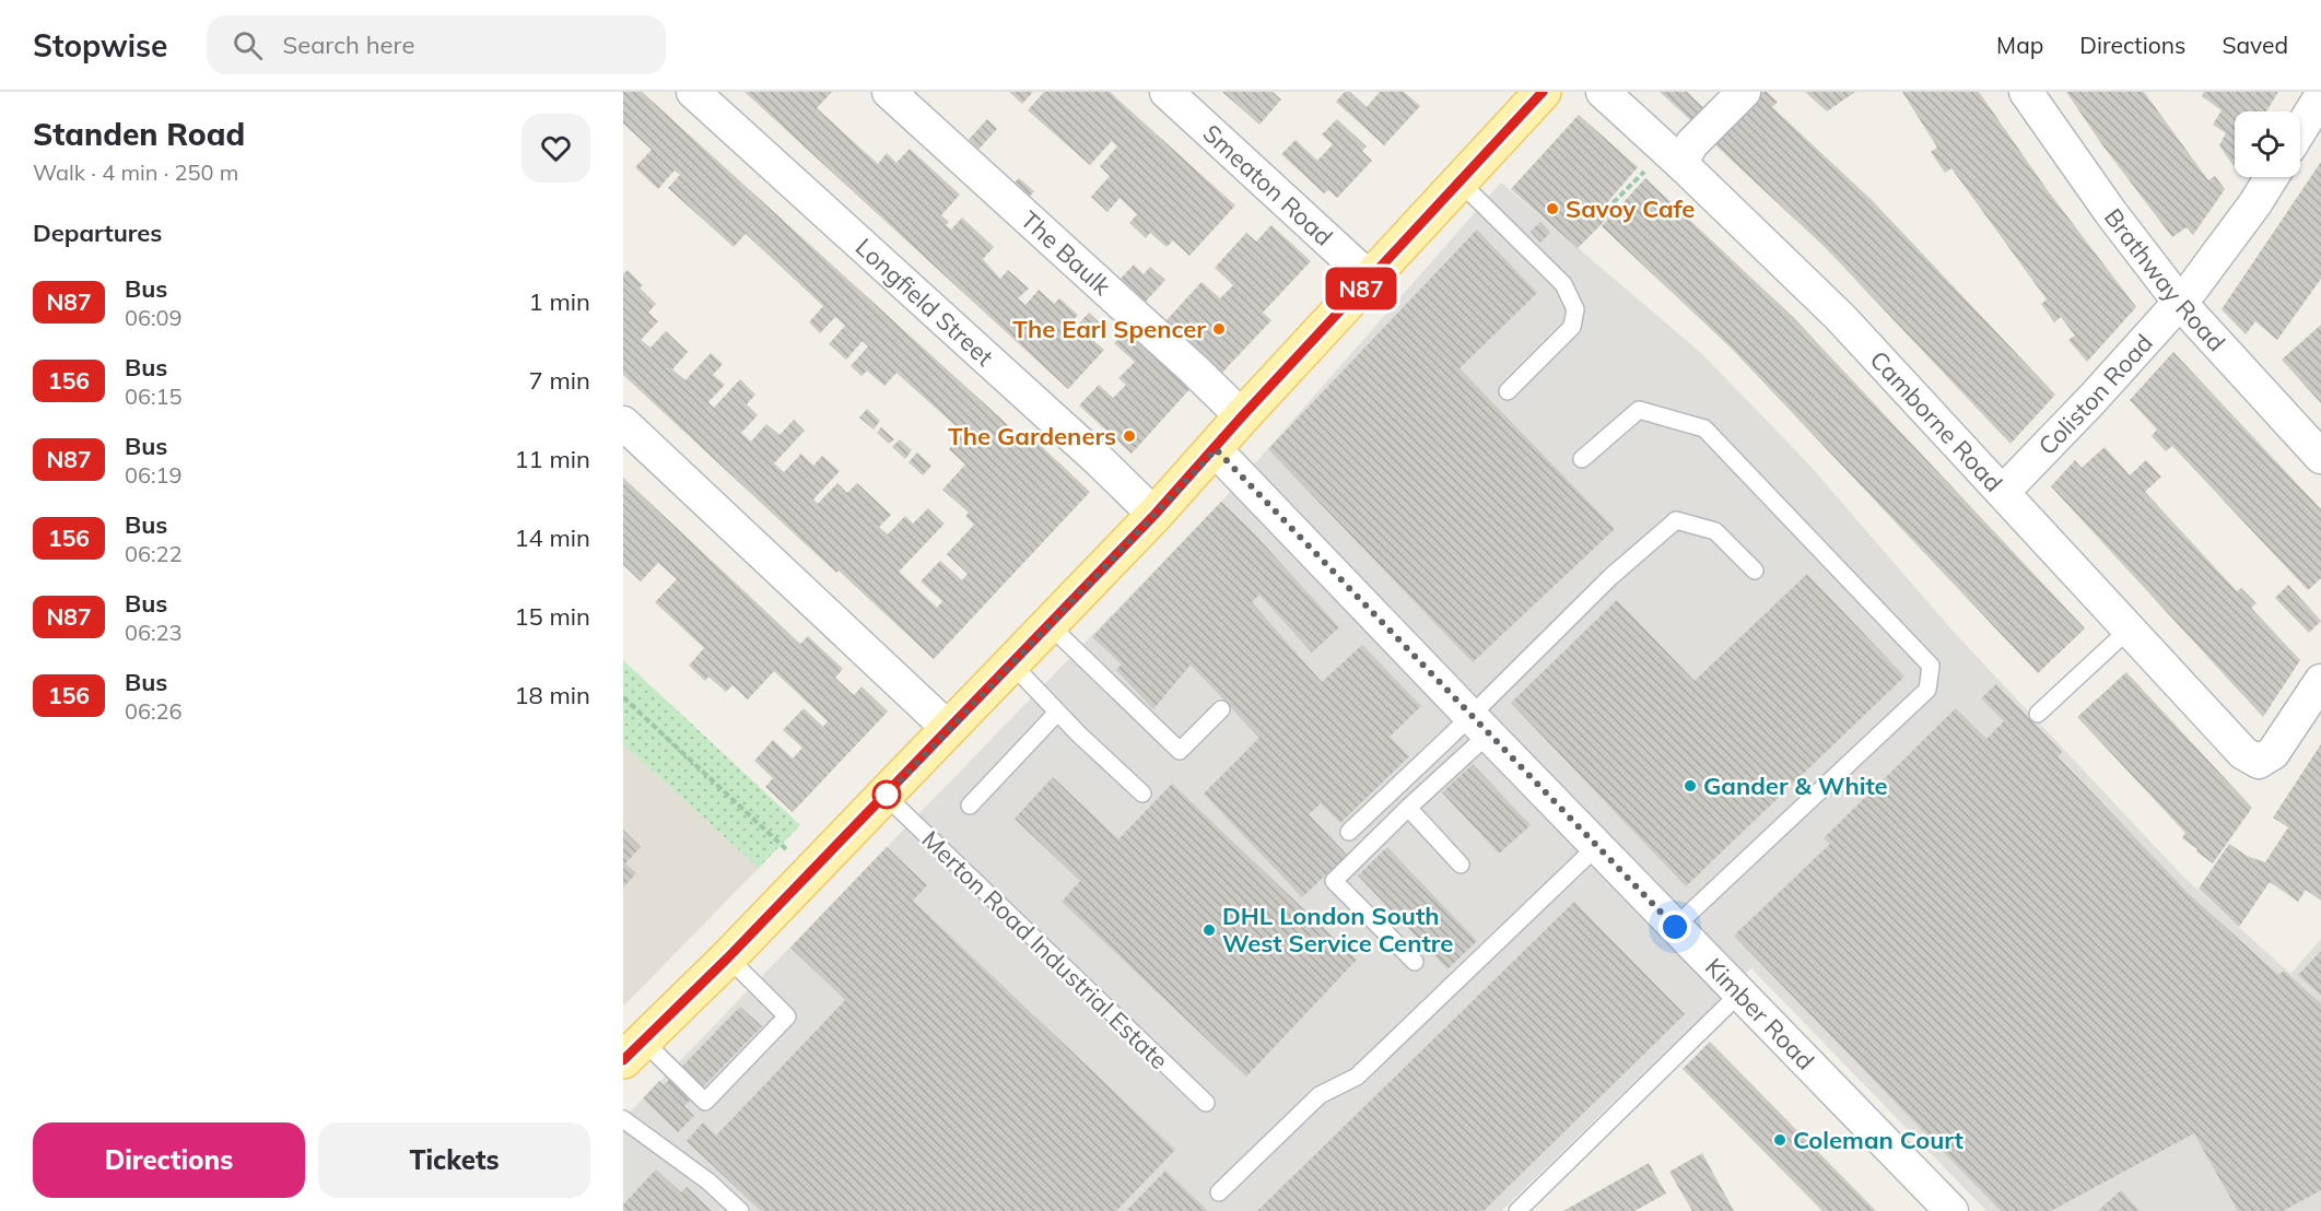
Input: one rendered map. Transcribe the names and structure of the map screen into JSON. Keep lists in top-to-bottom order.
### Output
{
  "streets": {
    "street": [
      "Smeaton Road",
      "The Baulk",
      "Brathway Road",
      "Longfield Street",
      "Coliston Road",
      "Camborne Road",
      "Kimber Road"
    ],
    "lane": ["Merton Road Industrial Estate"]
  },
  "crossings": [
    ["Brathway Road", "Coliston Road"],
    ["Coliston Road", "Camborne Road"]
  ],
  "places": [
    "Savoy Cafe",
    "The Earl Spencer",
    "The Gardeners",
    "Gander & White",
    "DHL London South West Service Centre",
    "Coleman Court"
  ],
  "lines": ["bus line N87"],
  "page": {
    "header": "Stopwise",
    "search": "Search here",
    "nav": ["Map", "Directions", "Saved"],
    "heading": [
      ["Standen Road", "Walk · 4 min · 250 m"],
      "Departures"
    ],
    "on_map": "N87",
    "list": [
      {
        "mark": "N87",
        "name": "Bus",
        "note": "06:09",
        "value": "1 min"
      },
      {
        "mark": "156",
        "name": "Bus",
        "note": "06:15",
        "value": "7 min"
      },
      {
        "mark": "N87",
        "name": "Bus",
        "note": "06:19",
        "value": "11 min"
      },
      {
        "mark": "156",
        "name": "Bus",
        "note": "06:22",
        "value": "14 min"
      },
      {
        "mark": "N87",
        "name": "Bus",
        "note": "06:23",
        "value": "15 min"
      },
      {
        "mark": "156",
        "name": "Bus",
        "note": "06:26",
        "value": "18 min"
      }
    ],
    "buttons": ["Directions", "Tickets"]
  }
}
